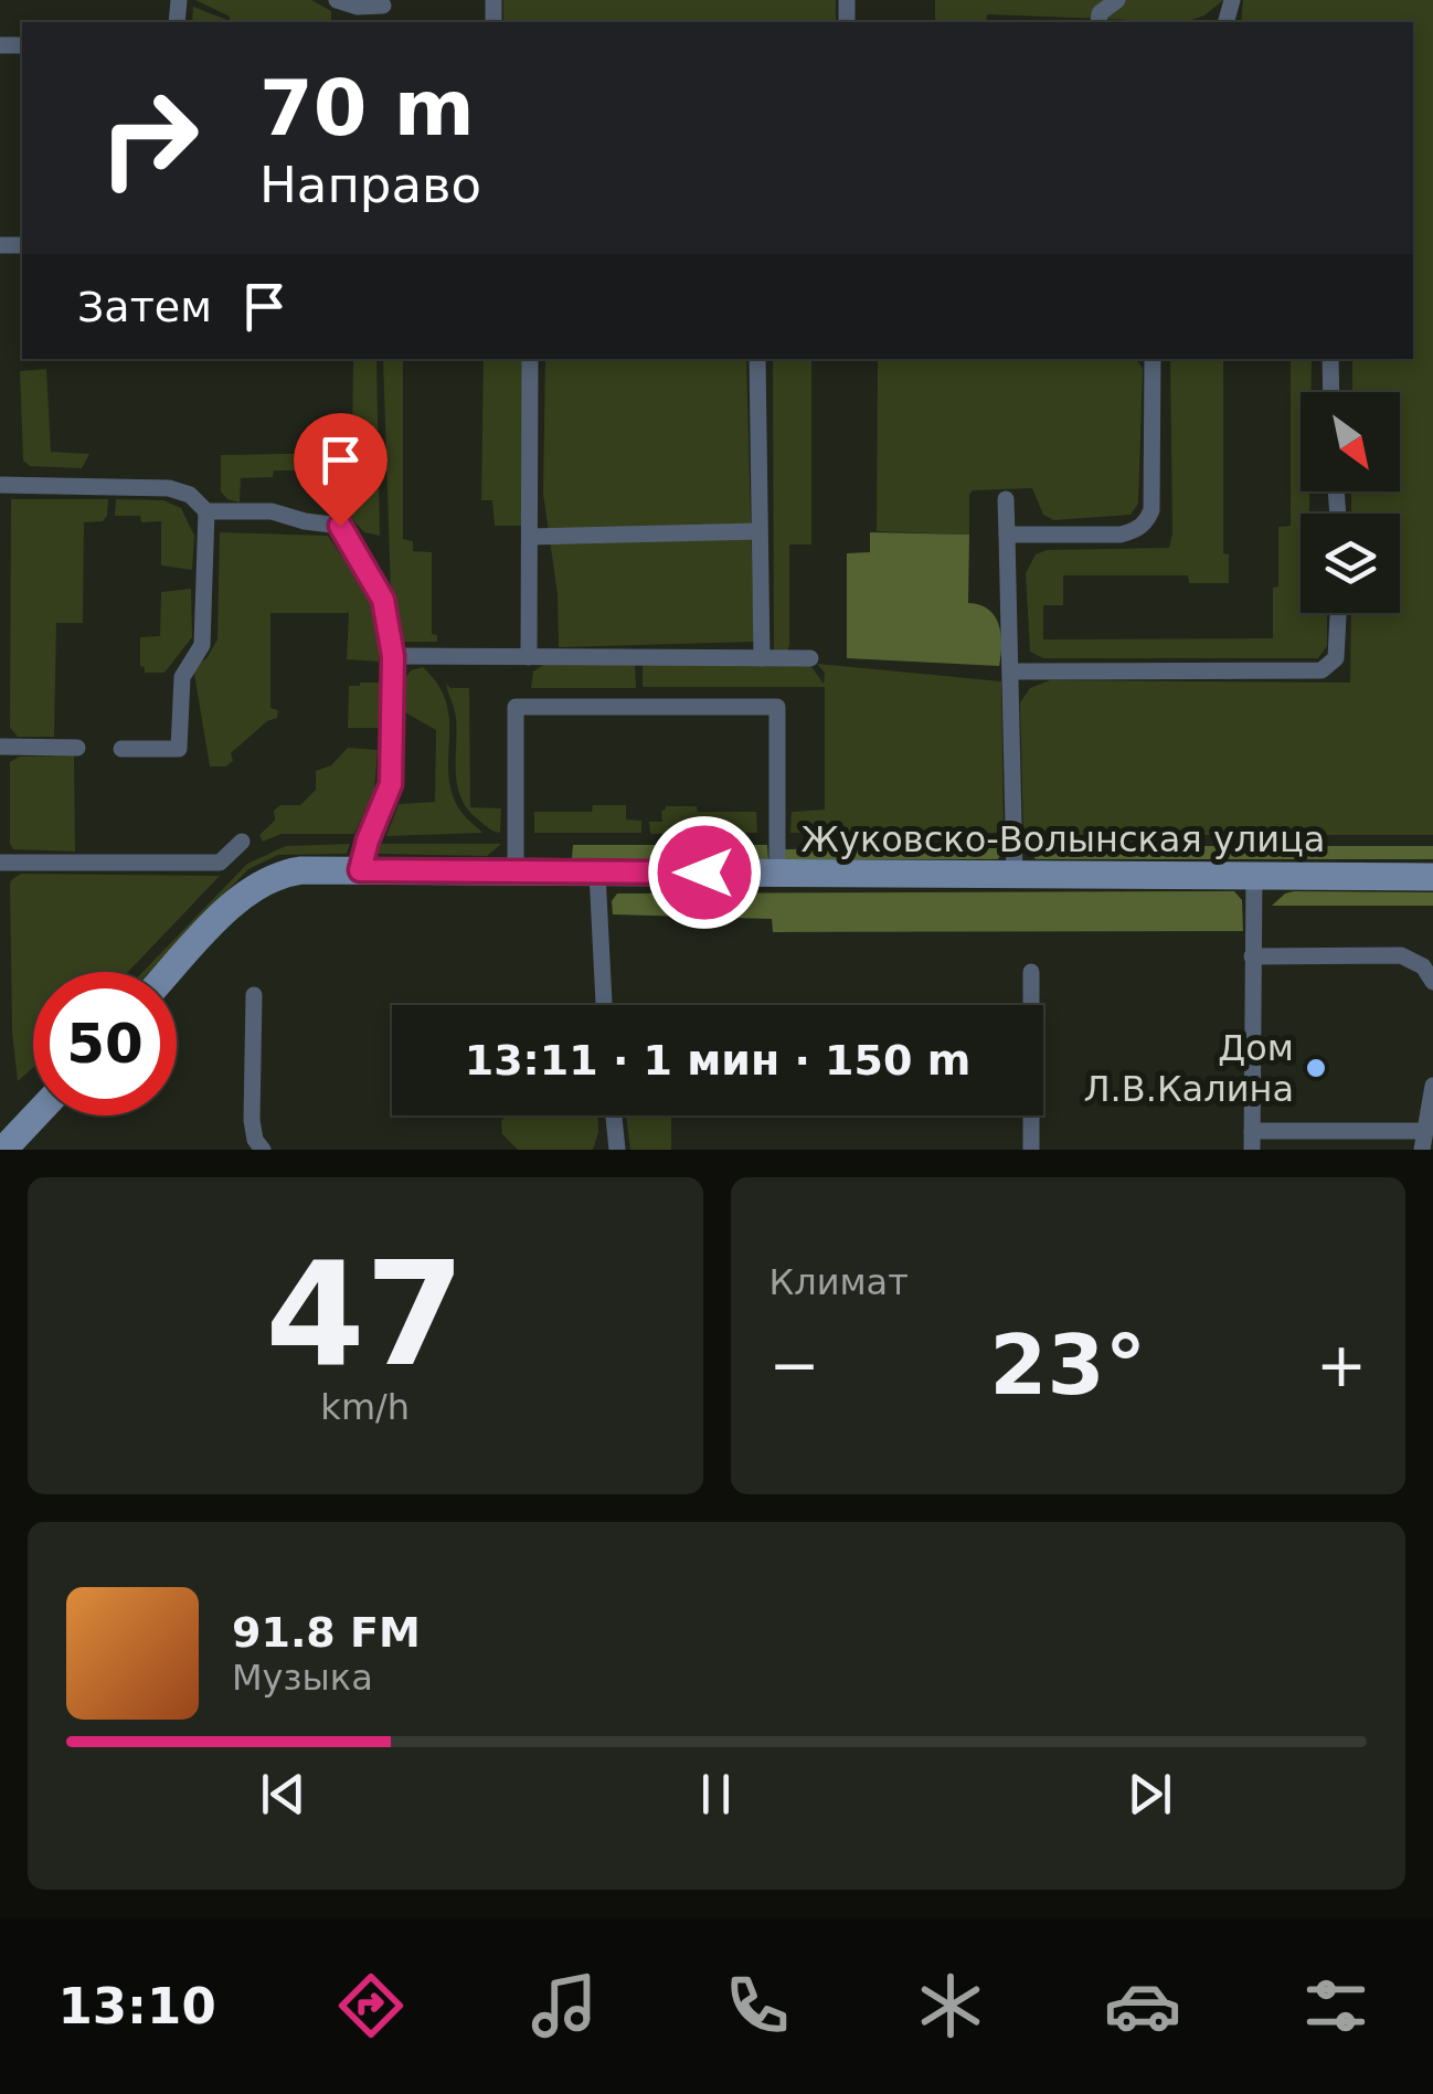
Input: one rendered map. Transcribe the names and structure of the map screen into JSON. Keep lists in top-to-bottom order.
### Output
{
  "streets": {
    "main road": ["Жуковско-Волынская улица"]
  },
  "places": ["Дом Л.В.Калина"],
  "north": "bottom right",
  "page": {
    "turn": ["70 m", "Направо"],
    "then": "Затем",
    "limit": "50",
    "trip": "13:11 · 1 мин · 150 m",
    "tile": [
      ["47", "km/h"],
      "Климат"
    ],
    "heat": ["−", "23°", "+"],
    "song": ["91.8 FM", "Музыка"],
    "tabs": "13:10"
  }
}
